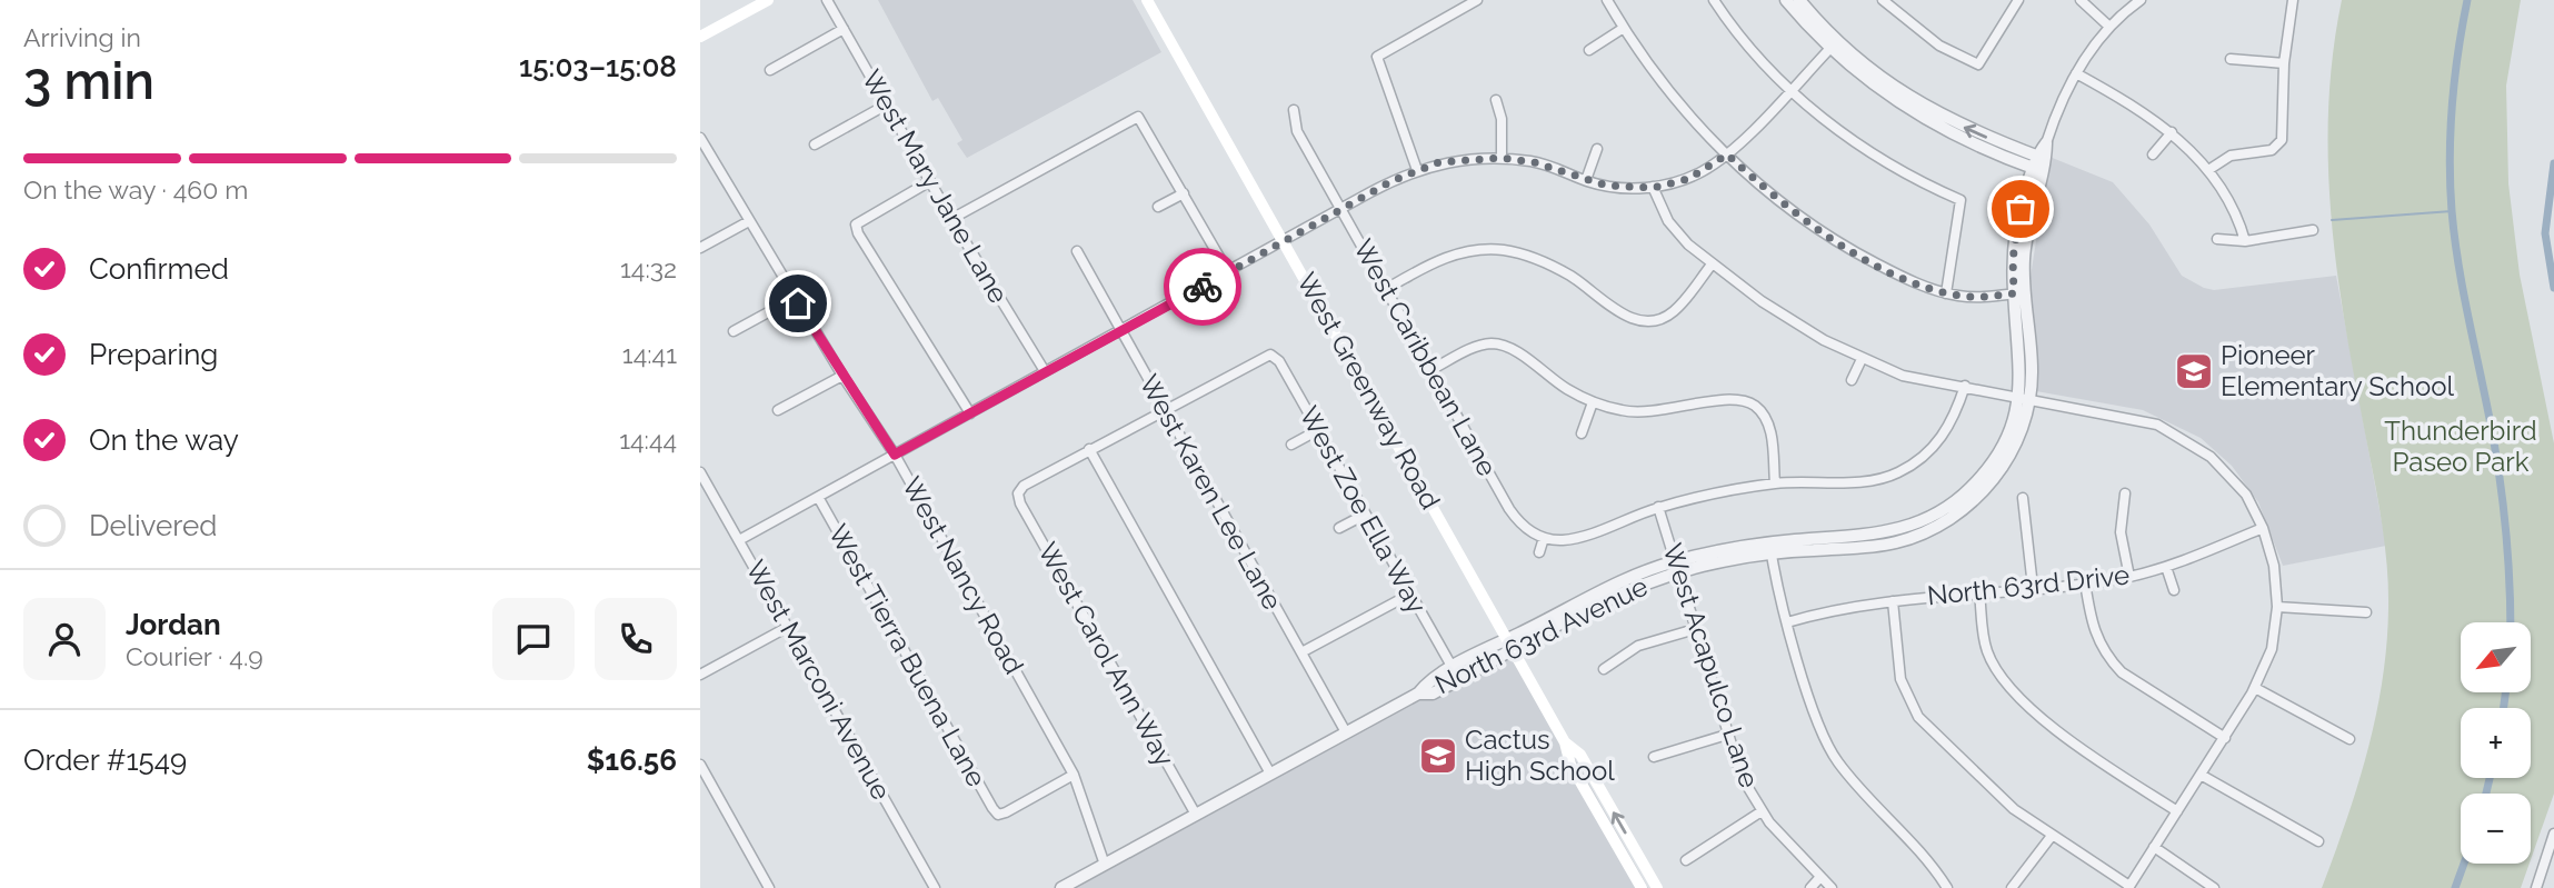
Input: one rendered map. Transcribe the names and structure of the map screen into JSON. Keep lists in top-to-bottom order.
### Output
{
  "streets": {
    "main road": ["West Greenway Road"],
    "street": [
      "West Mary Jane Lane",
      "West Caribbean Lane",
      "West Karen Lee Lane",
      "West Zoe Ella Way",
      "West Nancy Road",
      "North 63rd Drive",
      "North 63rd Avenue",
      "West Carol Ann Way",
      "West Tierra Buena Lane",
      "West Acapulco Lane",
      "West Marconi Avenue"
    ]
  },
  "crossings": [
    ["West Greenway Road", "North 63rd Avenue"],
    ["West Karen Lee Lane", "West Zoe Ella Way"],
    ["West Karen Lee Lane", "North 63rd Avenue"],
    ["West Zoe Ella Way", "North 63rd Avenue"],
    ["West Nancy Road", "North 63rd Avenue"],
    ["West Nancy Road", "West Tierra Buena Lane"],
    ["North 63rd Avenue", "West Carol Ann Way"],
    ["North 63rd Avenue", "West Acapulco Lane"]
  ],
  "parks": ["Thunderbird Paseo Park"],
  "places": {
    "school or university": ["Pioneer Elementary School", "Cactus High School"]
  },
  "north": "bottom left",
  "page": {
    "heading": ["3 min", "Arriving in", "15:03–15:08"],
    "panel": [
      "Jordan",
      "Courier · 4.9",
      "Order #1549",
      "$16.56"
    ],
    "bar": "On the way · 460 m",
    "list": [
      ["Confirmed", "14:32"],
      ["Preparing", "14:41"],
      ["On the way", "14:44"],
      "Delivered"
    ],
    "map_buttons": ["+", "−"]
  }
}
